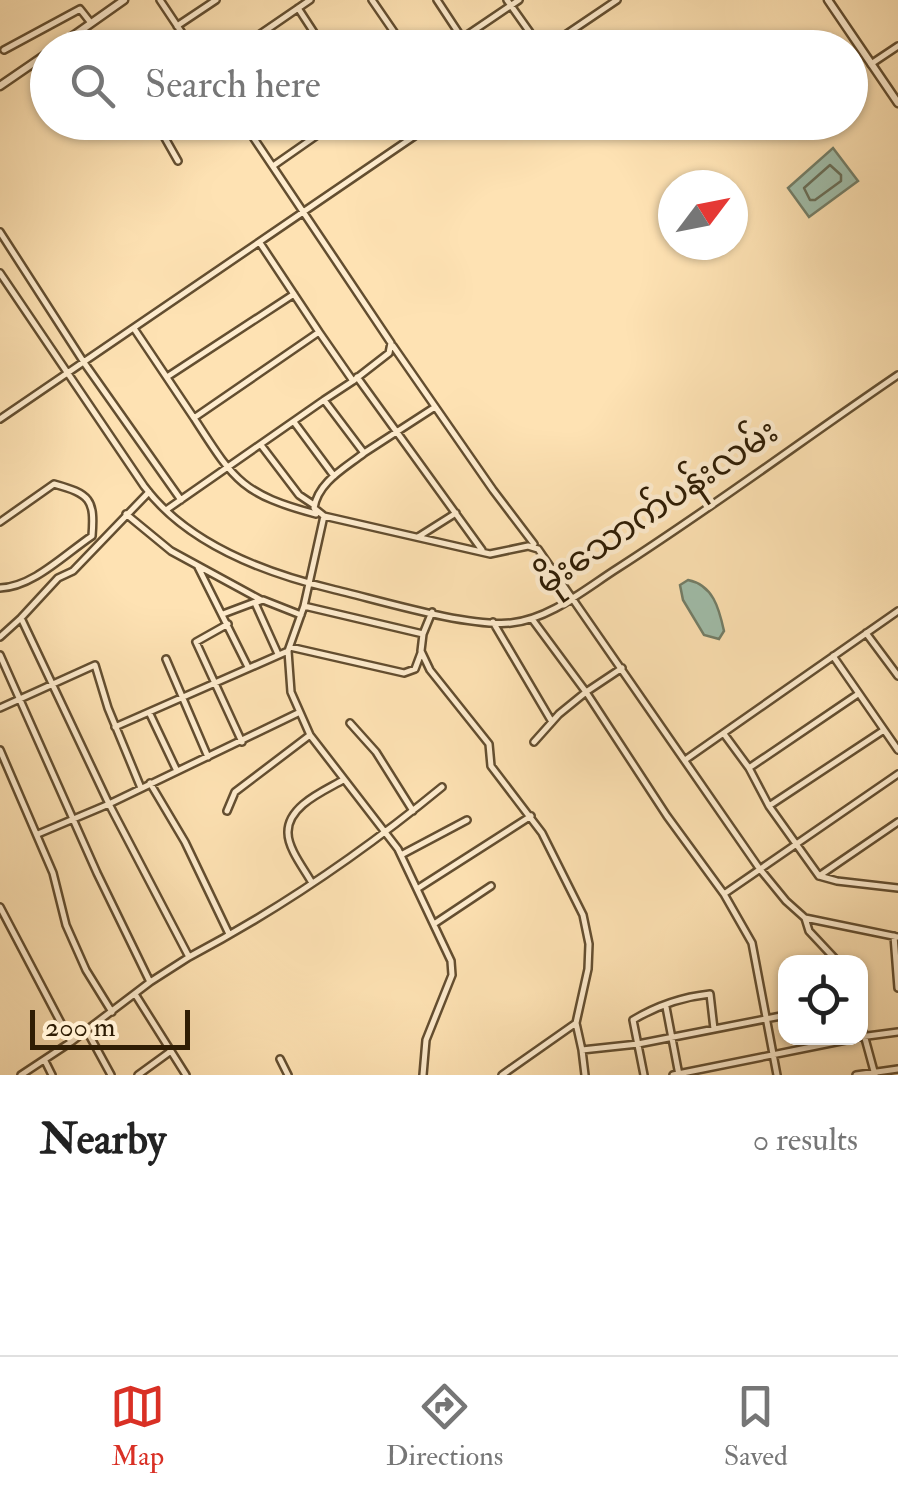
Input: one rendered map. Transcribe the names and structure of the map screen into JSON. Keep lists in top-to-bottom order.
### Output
{
  "streets": {
    "street": ["မိုးသောက်ပန်းလမ်း"]
  },
  "scale_bar": "200 m",
  "north": "top right",
  "page": {
    "search": "Search here",
    "scale": "200 m",
    "heading": ["Nearby", "0 results"],
    "nav": ["Map", "Directions", "Saved"]
  }
}
